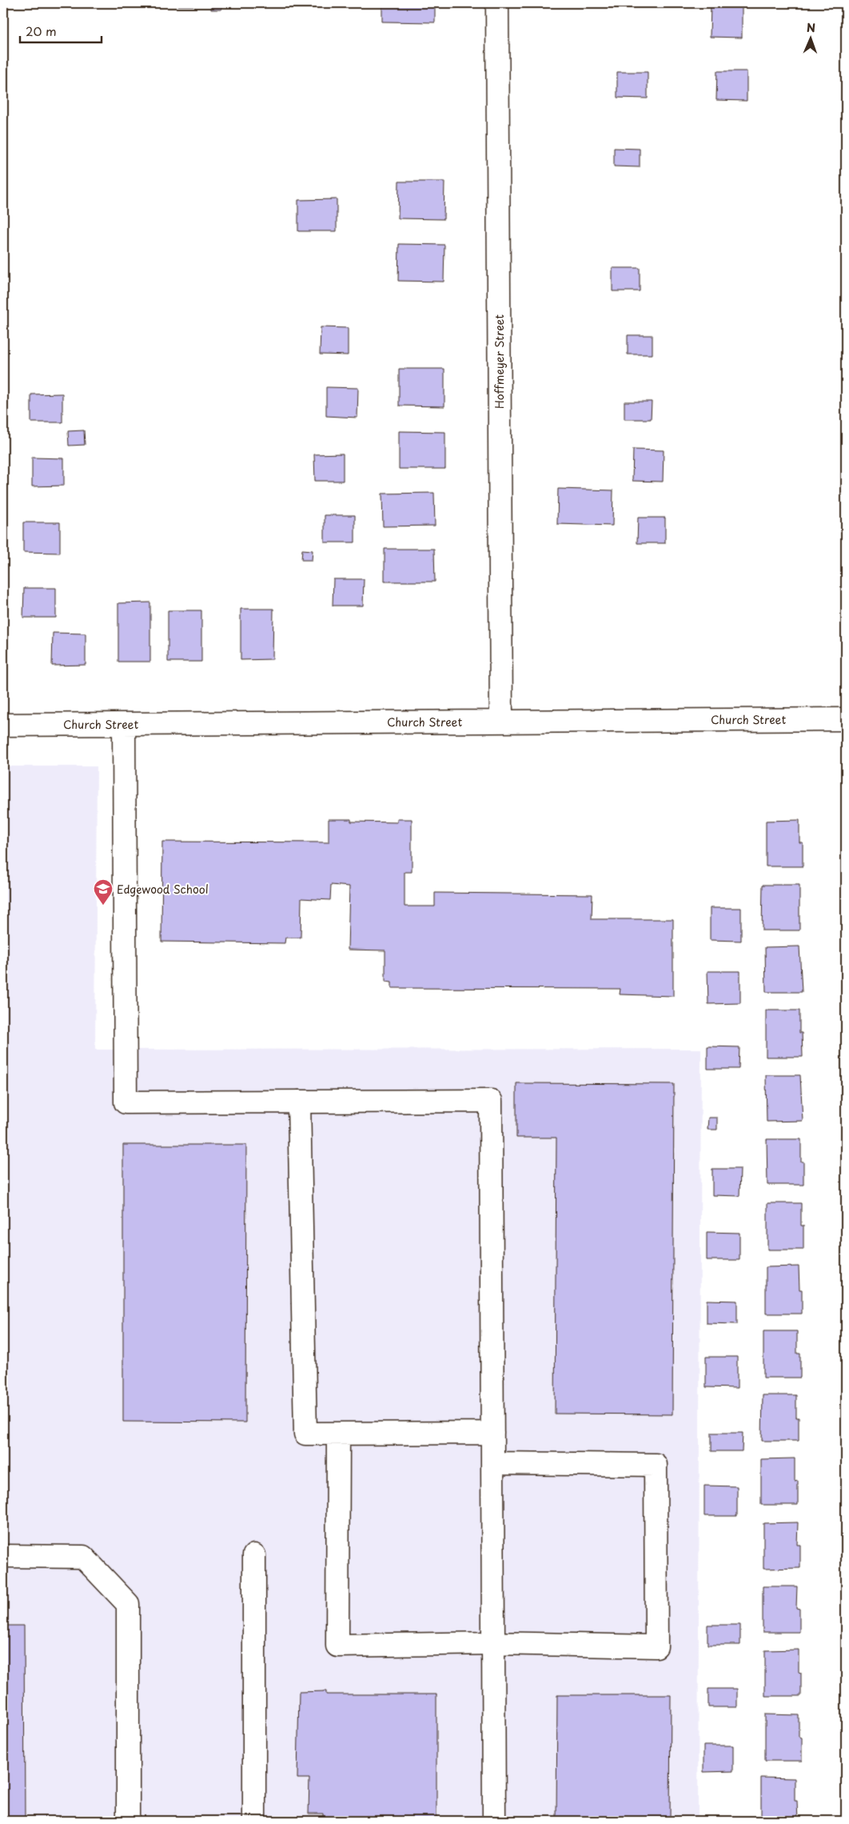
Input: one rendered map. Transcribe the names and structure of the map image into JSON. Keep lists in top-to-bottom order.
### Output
{
  "streets": {
    "street": ["Hoffmeyer Street", "Church Street"]
  },
  "crossings": [
    ["Hoffmeyer Street", "Church Street"]
  ],
  "places": {
    "school or university": ["Edgewood School"]
  },
  "scale_bar": "20 m",
  "north": "top"
}
